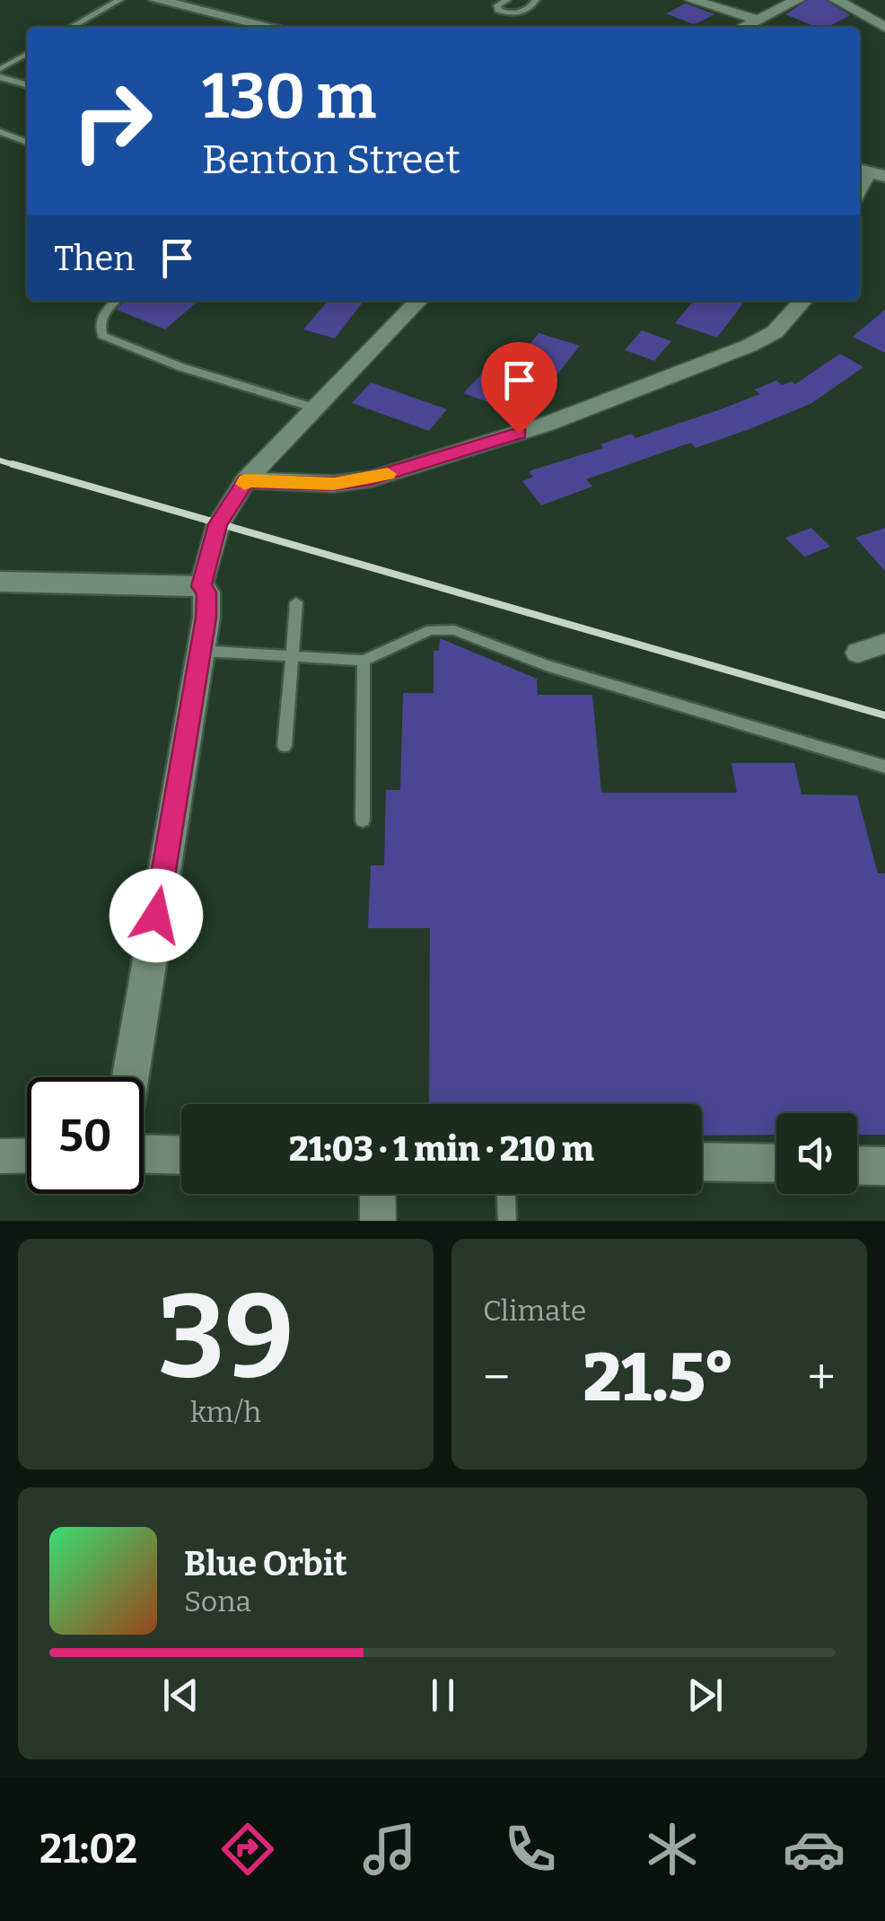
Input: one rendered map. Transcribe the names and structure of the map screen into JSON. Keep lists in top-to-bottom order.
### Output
{
  "page": {
    "turn": ["130 m", "Benton Street"],
    "then": "Then",
    "limit": "50",
    "trip": "21:03 · 1 min · 210 m",
    "tile": [
      ["39", "km/h"],
      "Climate"
    ],
    "heat": ["−", "21.5°", "+"],
    "song": ["Blue Orbit", "Sona"],
    "tabs": "21:02"
  }
}
